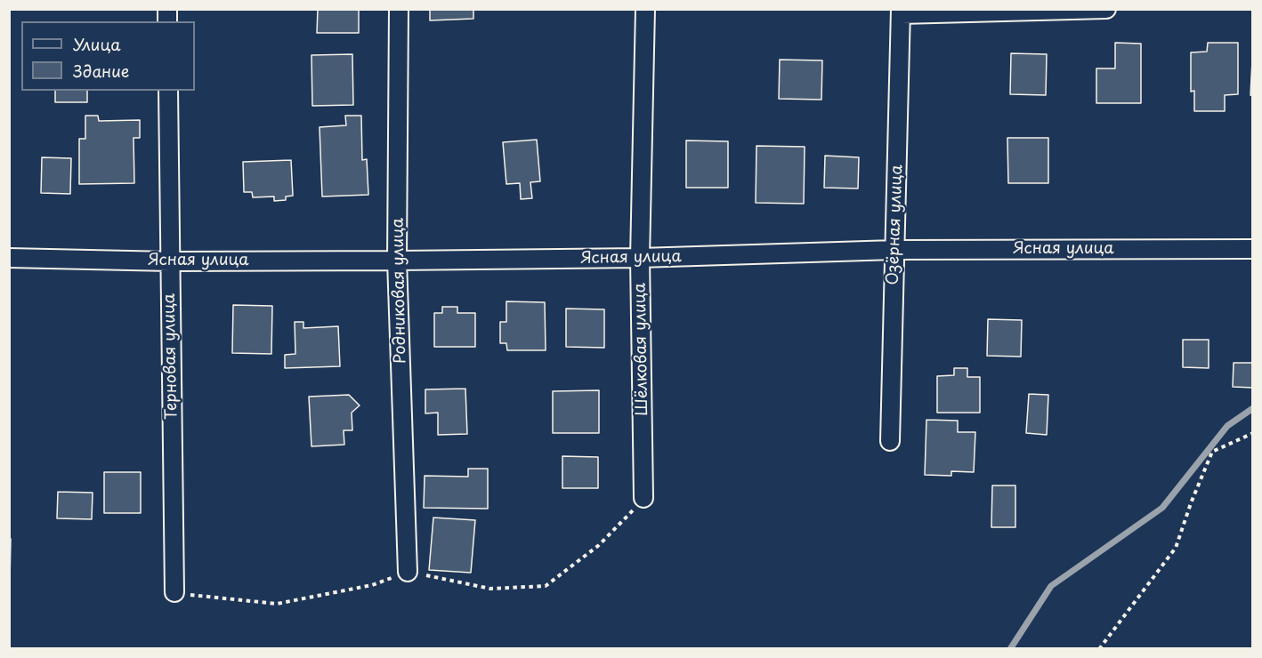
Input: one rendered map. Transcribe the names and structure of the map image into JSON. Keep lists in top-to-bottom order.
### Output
{
  "streets": {
    "street": [
      "Озёрная улица",
      "Ясная улица",
      "Родниковая улица",
      "Шёлковая улица",
      "Терновая улица"
    ]
  },
  "crossings": [
    ["Озёрная улица", "Ясная улица"],
    ["Ясная улица", "Родниковая улица"],
    ["Ясная улица", "Шёлковая улица"],
    ["Ясная улица", "Терновая улица"]
  ],
  "legend": ["Улица", "Здание"]
}
